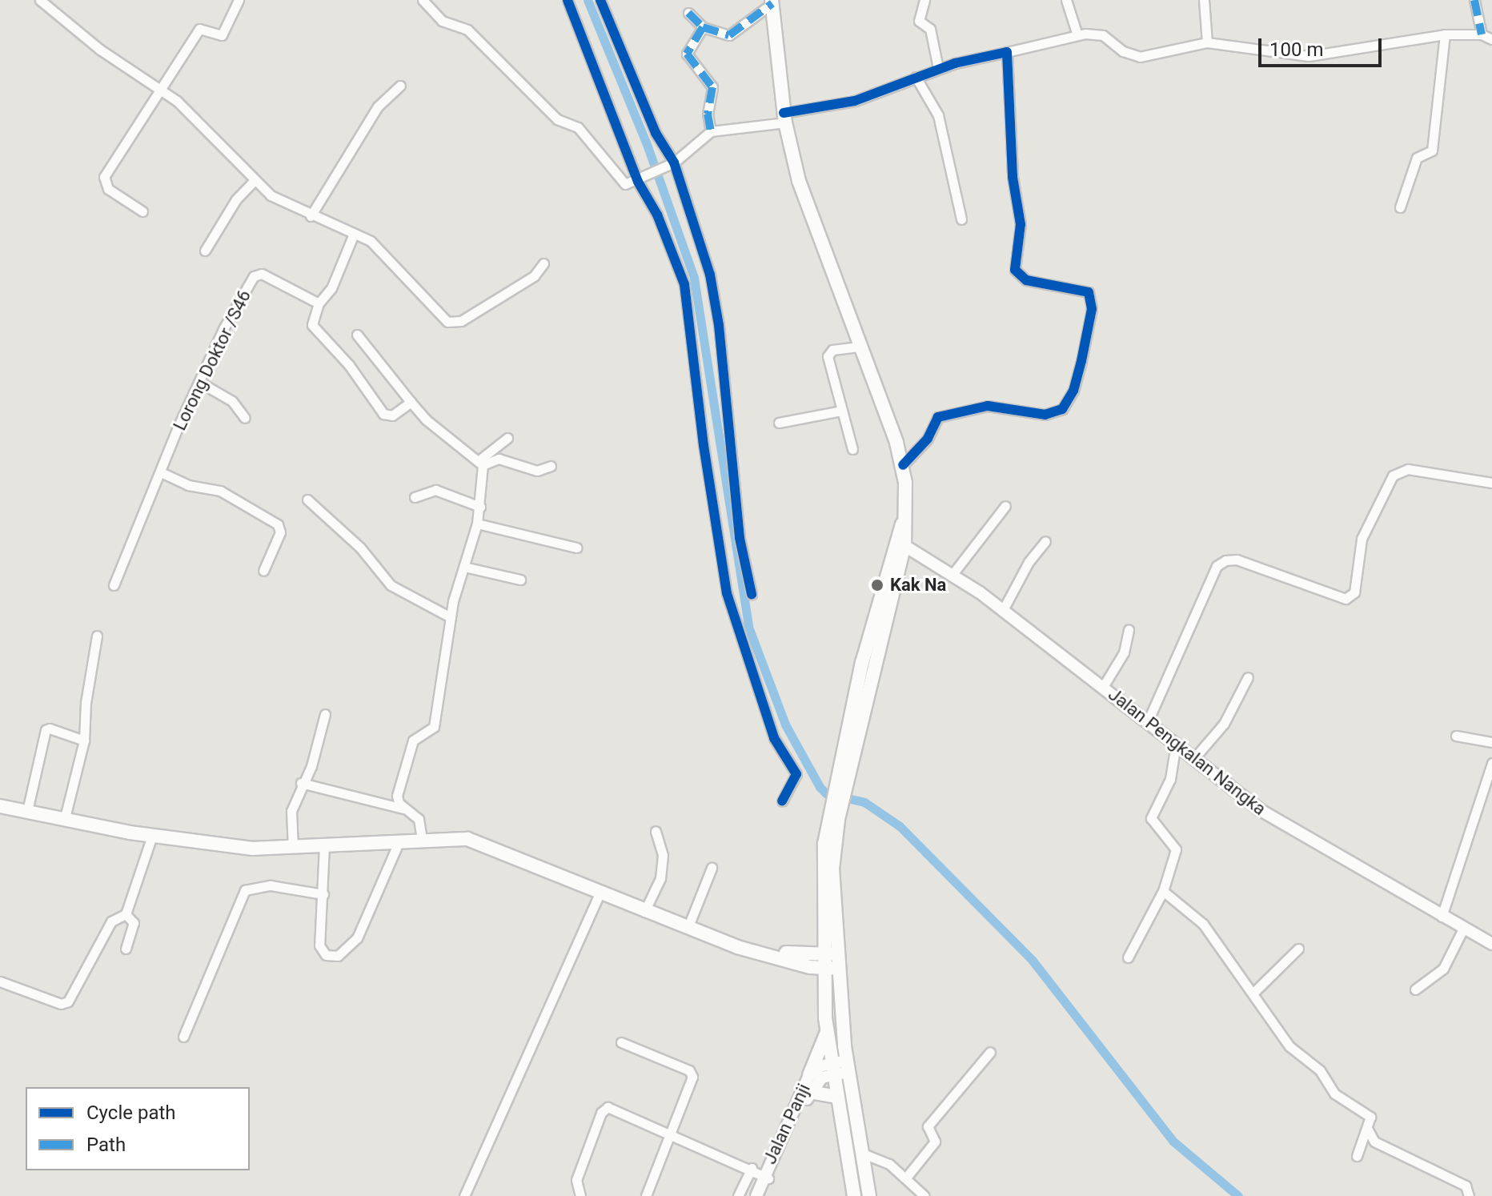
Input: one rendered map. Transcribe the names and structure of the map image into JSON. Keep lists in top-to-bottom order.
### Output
{
  "streets": {
    "street": ["Lorong Doktor /S46", "Jalan Pengkalan Nangka", "Jalan Panji"]
  },
  "places": ["Kak Na"],
  "legend": ["Cycle path", "Path"],
  "scale_bar": "100 m"
}
